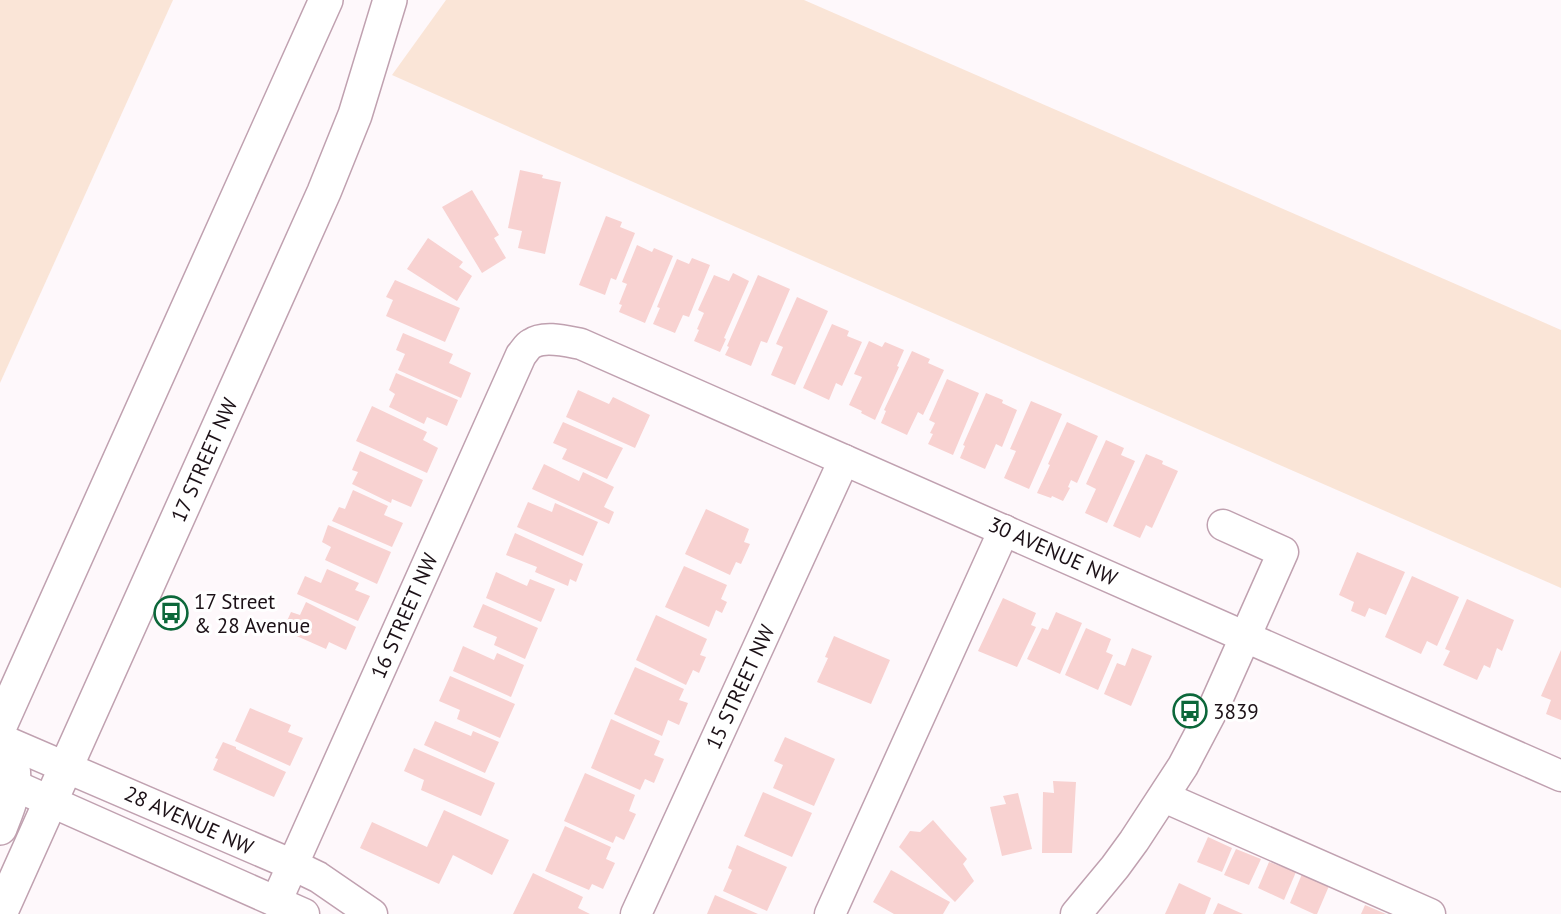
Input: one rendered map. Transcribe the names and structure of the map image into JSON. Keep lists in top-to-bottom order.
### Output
{
  "streets": {
    "main road": ["17 STREET NW"],
    "street": [
      "30 AVENUE NW",
      "16 STREET NW",
      "15 STREET NW",
      "28 AVENUE NW"
    ]
  },
  "crossings": [
    ["17 STREET NW", "28 AVENUE NW"],
    ["30 AVENUE NW", "16 STREET NW"],
    ["30 AVENUE NW", "15 STREET NW"],
    ["16 STREET NW", "28 AVENUE NW"]
  ],
  "places": {
    "bus stop": ["17 Street & 28 Avenue", "3839"]
  }
}
